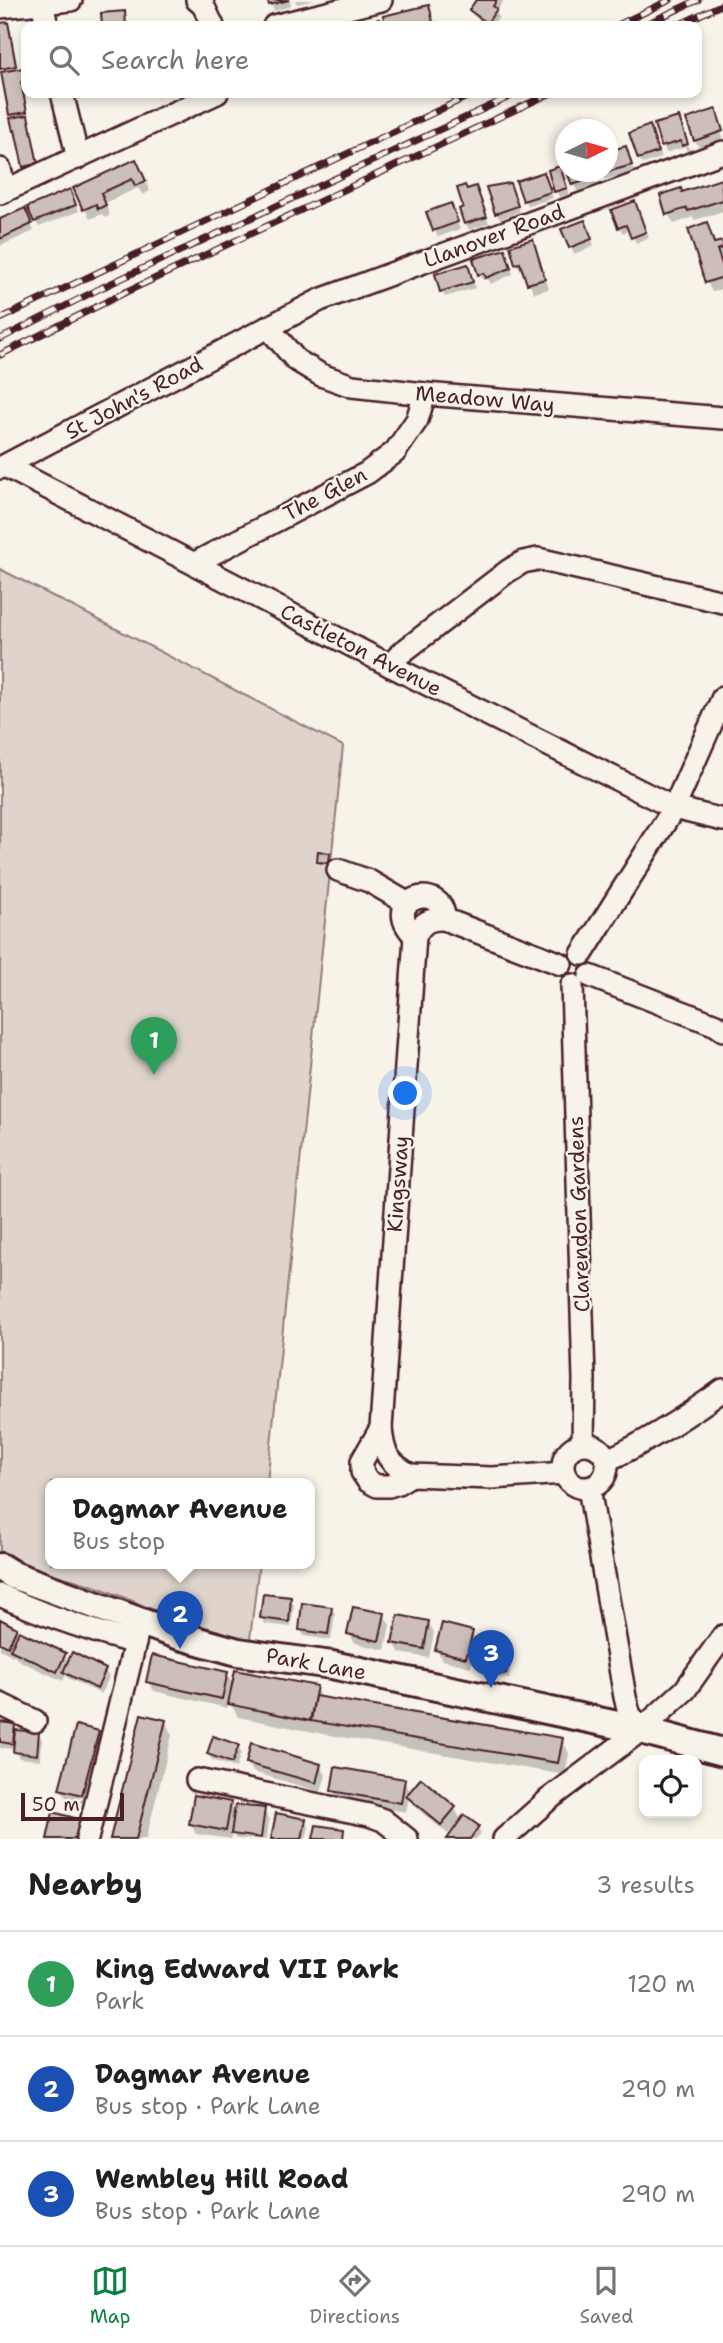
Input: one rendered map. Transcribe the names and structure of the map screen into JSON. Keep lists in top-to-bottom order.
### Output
{
  "streets": {
    "main road": ["Park Lane"],
    "street": [
      "Llanover Road",
      "St John's Road",
      "Meadow Way",
      "The Glen",
      "Castleton Avenue",
      "Kingsway",
      "Clarendon Gardens"
    ]
  },
  "crossings": [
    ["Llanover Road", "St John's Road"],
    ["Llanover Road", "Meadow Way"],
    ["St John's Road", "Meadow Way"],
    ["St John's Road", "Castleton Avenue"],
    ["Meadow Way", "The Glen"],
    ["The Glen", "Castleton Avenue"],
    ["Kingsway", "Clarendon Gardens"]
  ],
  "scale_bar": "50 m",
  "north": "right",
  "page": {
    "search": "Search here",
    "pins": ["1", "2", "3"],
    "popup": ["Dagmar Avenue", "Bus stop"],
    "scale": "50 m",
    "heading": ["Nearby", "3 results"],
    "list": [
      {
        "mark": "1",
        "name": "King Edward VII Park",
        "note": "Park",
        "value": "120 m"
      },
      {
        "mark": "2",
        "name": "Dagmar Avenue",
        "note": "Bus stop · Park Lane",
        "value": "290 m"
      },
      {
        "mark": "3",
        "name": "Wembley Hill Road",
        "note": "Bus stop · Park Lane",
        "value": "290 m"
      }
    ],
    "nav": ["Map", "Directions", "Saved"]
  }
}
